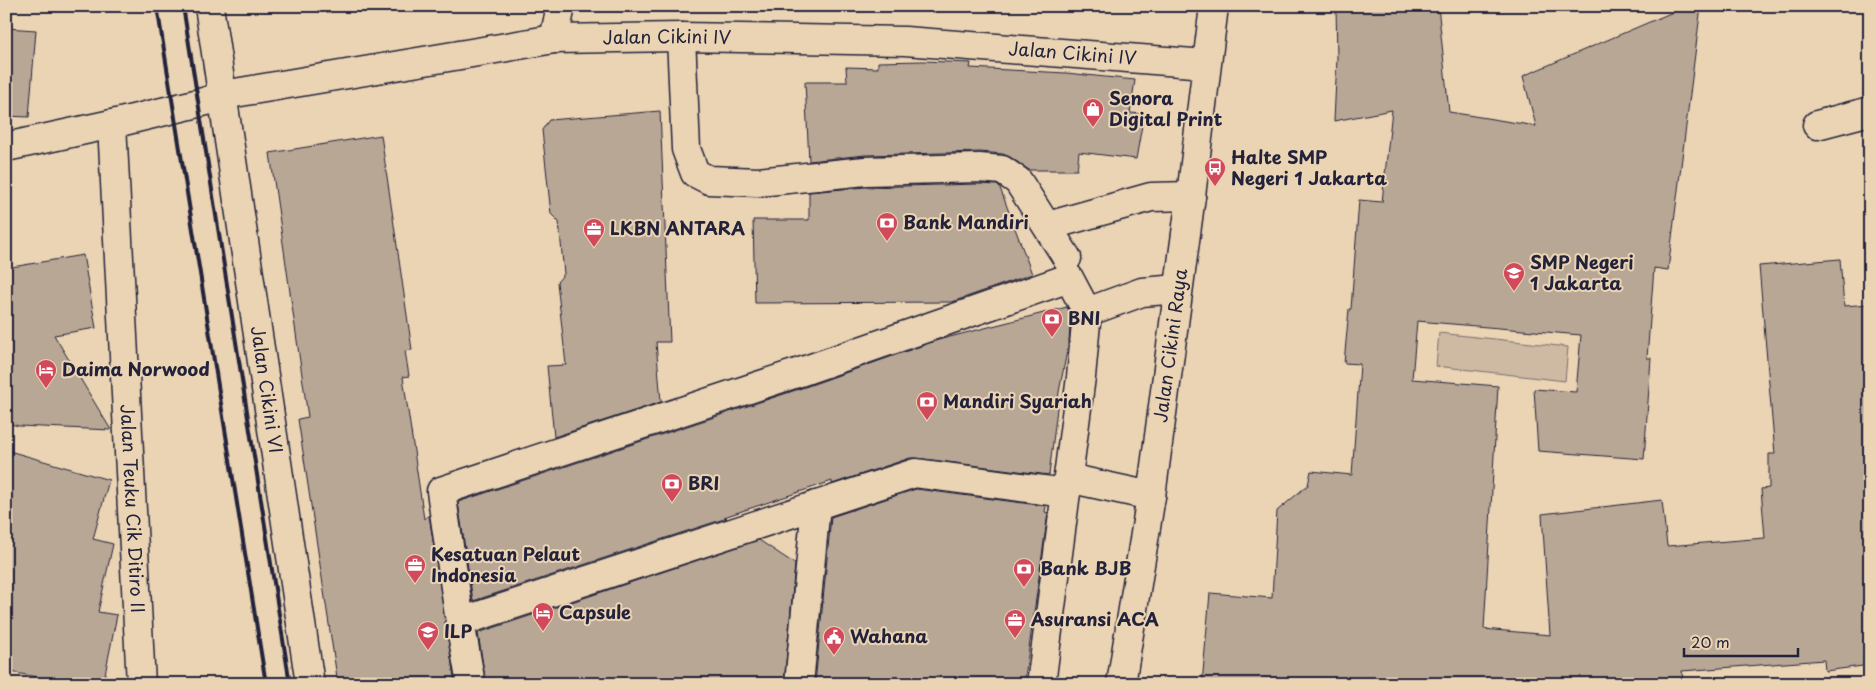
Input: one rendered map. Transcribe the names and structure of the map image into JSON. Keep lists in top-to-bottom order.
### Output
{
  "streets": {
    "street": [
      "Jalan Cikini IV",
      "Jalan Cikini Raya",
      "Jalan Cikini VI",
      "Jalan Teuku Cik Ditiro II"
    ]
  },
  "crossings": [
    ["Jalan Cikini IV", "Jalan Cikini Raya"],
    ["Jalan Cikini IV", "Jalan Cikini VI"]
  ],
  "places": {
    "shop": ["Senora Digital Print"],
    "bus stop": ["Halte SMP Negeri 1 Jakarta"],
    "bank": [
      "Bank Mandiri",
      "BNI",
      "Mandiri Syariah",
      "BRI",
      "Bank BJB"
    ],
    "office": ["LKBN ANTARA", "Kesatuan Pelaut Indonesia", "Asuransi ACA"],
    "school or university": ["SMP Negeri 1 Jakarta", "ILP"],
    "hotel": ["Daima Norwood", "Capsule"],
    "public building": ["Wahana"]
  },
  "scale_bar": "20 m"
}
